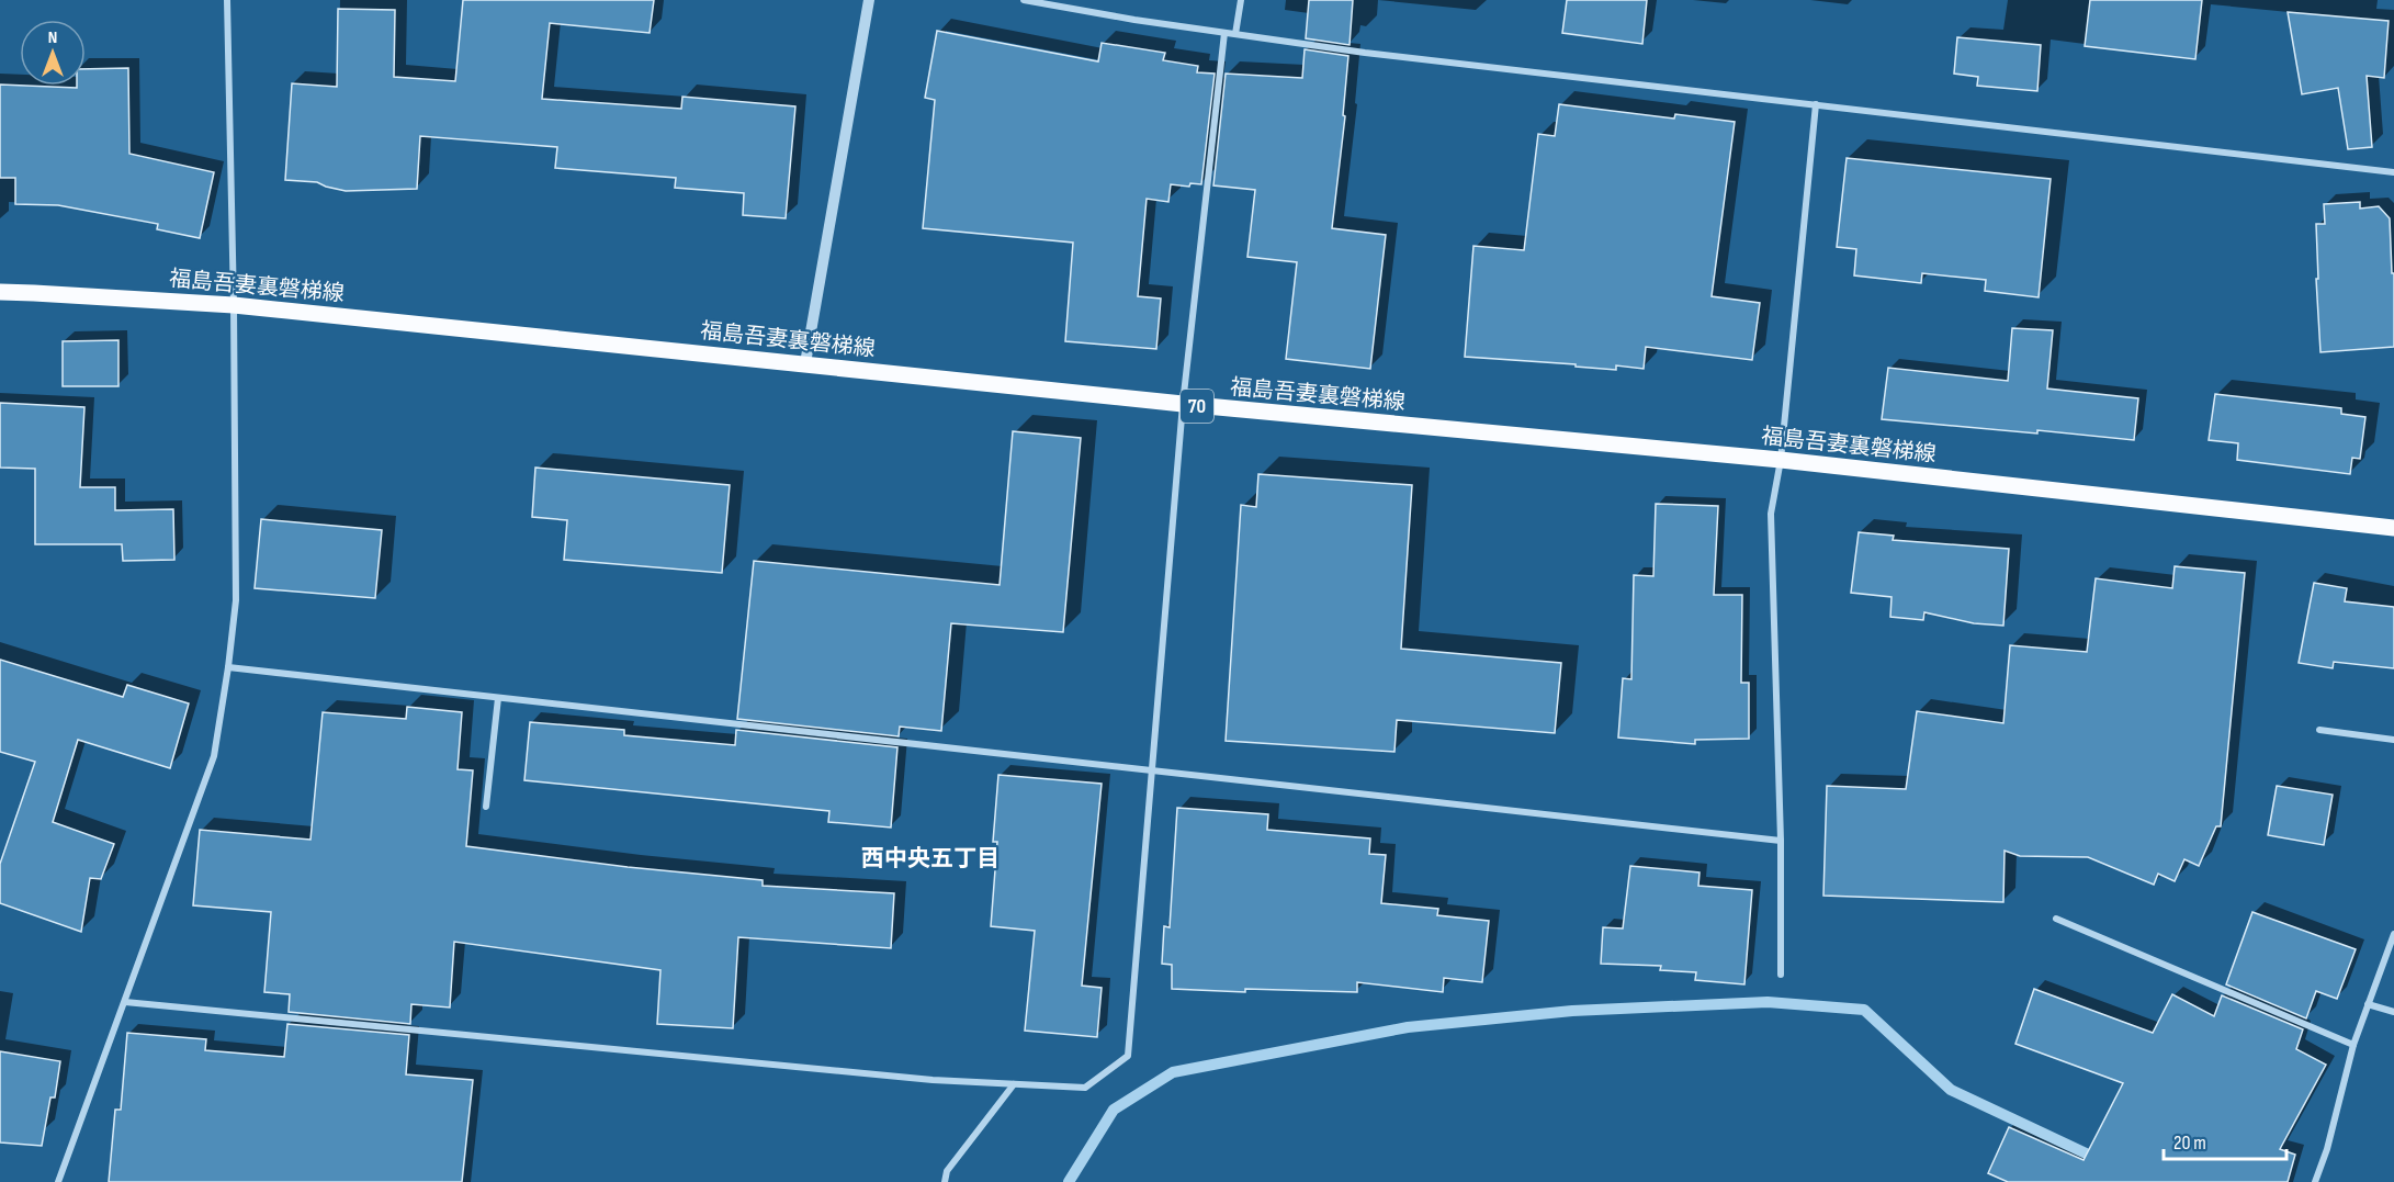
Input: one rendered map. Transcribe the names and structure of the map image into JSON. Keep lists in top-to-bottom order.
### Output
{
  "streets": {
    "main road": ["福島吾妻裏磐梯線", "70"]
  },
  "districts": ["西中央五丁目"],
  "scale_bar": "20 m",
  "north": "top"
}
